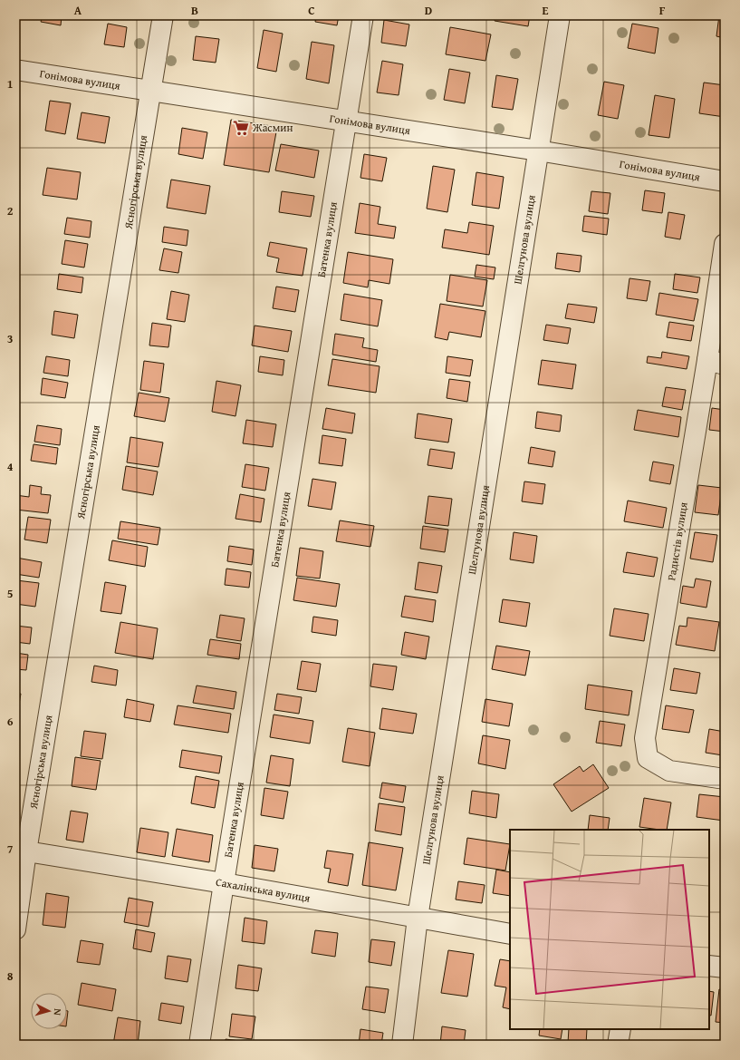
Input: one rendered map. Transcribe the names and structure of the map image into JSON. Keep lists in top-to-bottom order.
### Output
{
  "streets": {
    "street": [
      "Гонімова вулиця",
      "Ясногірська вулиця",
      "Шелгунова вулиця",
      "Батенка вулиця",
      "Радистів вулиця",
      "Сахалінська вулиця"
    ]
  },
  "crossings": [
    ["Гонімова вулиця", "Ясногірська вулиця"],
    ["Гонімова вулиця", "Шелгунова вулиця"],
    ["Гонімова вулиця", "Батенка вулиця"],
    ["Ясногірська вулиця", "Сахалінська вулиця"],
    ["Шелгунова вулиця", "Сахалінська вулиця"],
    ["Батенка вулиця", "Сахалінська вулиця"]
  ],
  "places": {
    "supermarket": ["Жасмин"]
  },
  "north": "right",
  "grid": {
    "columns": [
      "A",
      "B",
      "C",
      "D",
      "E",
      "F"
    ],
    "rows": [
      "1",
      "2",
      "3",
      "4",
      "5",
      "6",
      "7",
      "8"
    ]
  }
}
